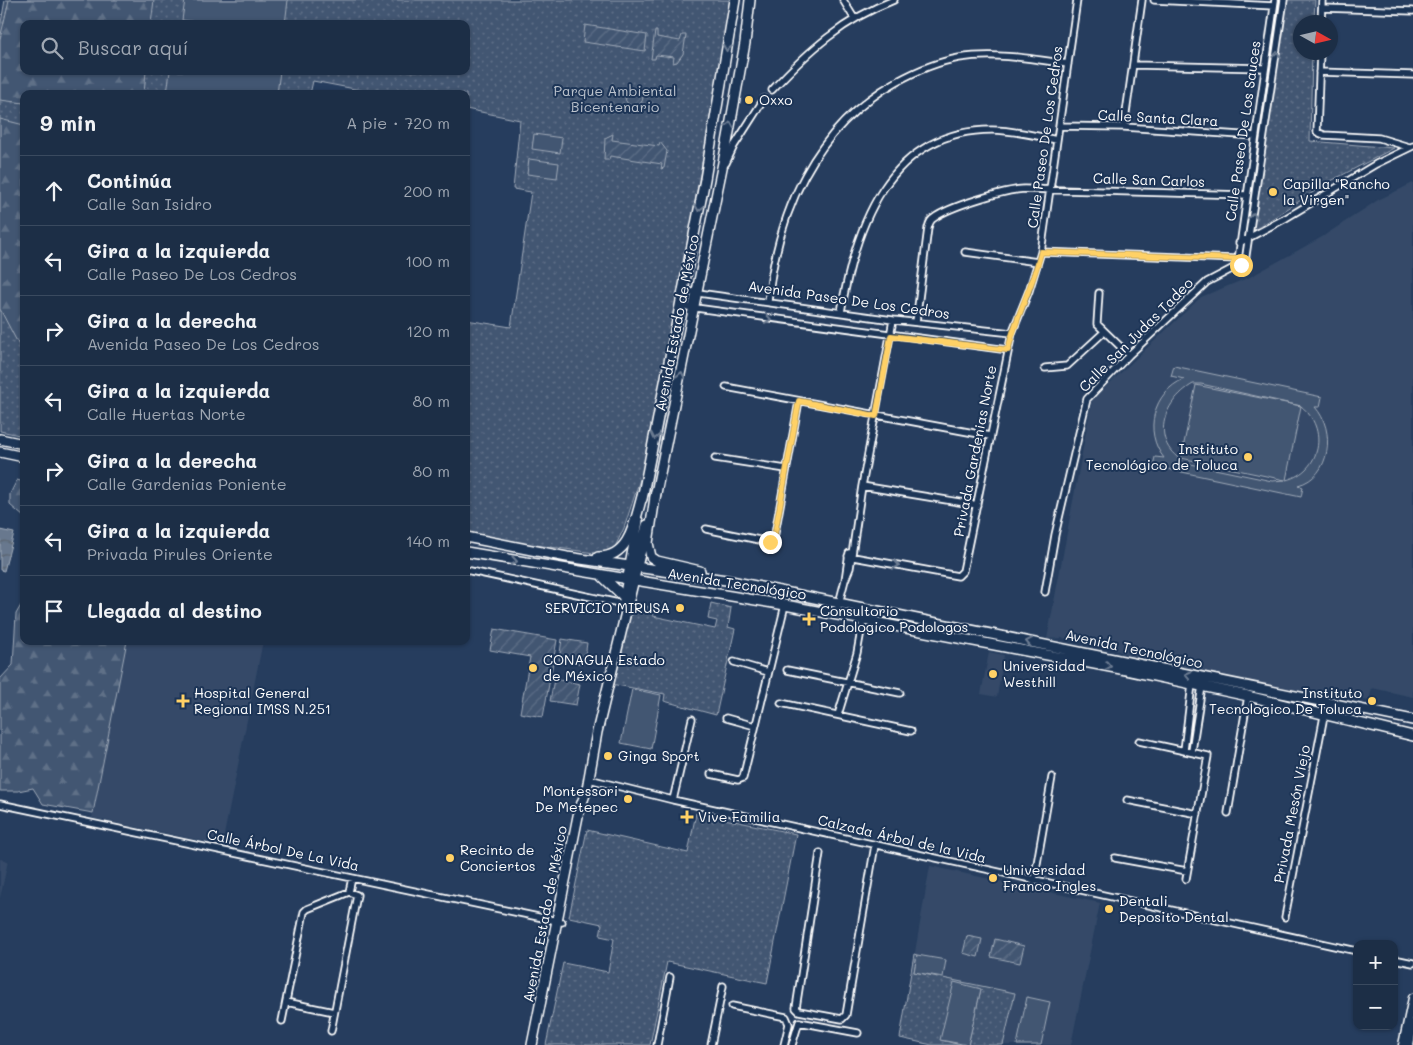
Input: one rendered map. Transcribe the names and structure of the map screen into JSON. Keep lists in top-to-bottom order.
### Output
{
  "streets": {
    "main road": ["Avenida Estado de México", "Avenida Tecnológico"],
    "street": [
      "Calle Santa Clara",
      "Calle Paseo De Los Sauces",
      "Calle Paseo De Los Cedros",
      "Calle San Carlos",
      "Avenida Paseo De Los Cedros",
      "Calle San Judas Tadeo",
      "Privada Gardenias Norte",
      "Privada Mesón Viejo",
      "Calzada Árbol de la Vida",
      "Calle Árbol De La Vida"
    ]
  },
  "crossings": [
    ["Calle Santa Clara", "Calle Paseo De Los Sauces"],
    ["Calle Santa Clara", "Calle Paseo De Los Cedros"],
    ["Calle Paseo De Los Sauces", "Calle San Carlos"],
    ["Calle Paseo De Los Sauces", "Calle San Judas Tadeo"],
    ["Calle Paseo De Los Cedros", "Calle San Carlos"],
    ["Calle Paseo De Los Cedros", "Avenida Paseo De Los Cedros"],
    ["Calle Paseo De Los Cedros", "Privada Gardenias Norte"],
    ["Calle San Carlos", "Avenida Paseo De Los Cedros"],
    ["Avenida Paseo De Los Cedros", "Avenida Estado de México"],
    ["Avenida Paseo De Los Cedros", "Privada Gardenias Norte"],
    ["Avenida Estado de México", "Avenida Tecnológico"],
    ["Avenida Estado de México", "Calzada Árbol de la Vida"],
    ["Avenida Estado de México", "Calle Árbol De La Vida"],
    ["Avenida Tecnológico", "Privada Mesón Viejo"]
  ],
  "parks": ["Parque Ambiental Bicentenario"],
  "places": {
    "other": [
      "Oxxo",
      "Capilla \"Rancho la Virgen\"",
      "Instituto Tecnológico de Toluca",
      "SERVICIO MIRUSA",
      "CONAGUA Estado de México",
      "Universidad Westhill",
      "Instituto Tecnologico De Toluca",
      "Ginga Sport",
      "Montessori De Metepec",
      "Recinto de Conciertos",
      "Universidad Franco Ingles",
      "Dentali Deposito Dental"
    ],
    "health": ["Consultorio Podologico Podologos", "Hospital General Regional IMSS N.251", "Vive Familia"]
  },
  "north": "right",
  "page": {
    "search": "Buscar aquí",
    "heading": ["9 min", "A pie · 720 m"],
    "list": [
      ["Continúa", "Calle San Isidro", "200 m"],
      ["Gira a la izquierda", "Calle Paseo De Los Cedros", "100 m"],
      ["Gira a la derecha", "Avenida Paseo De Los Cedros", "120 m"],
      ["Gira a la izquierda", "Calle Huertas Norte", "80 m"],
      ["Gira a la derecha", "Calle Gardenias Poniente", "80 m"],
      ["Gira a la izquierda", "Privada Pirules Oriente", "140 m"],
      "Llegada al destino"
    ],
    "map_buttons": ["+", "−"]
  }
}
